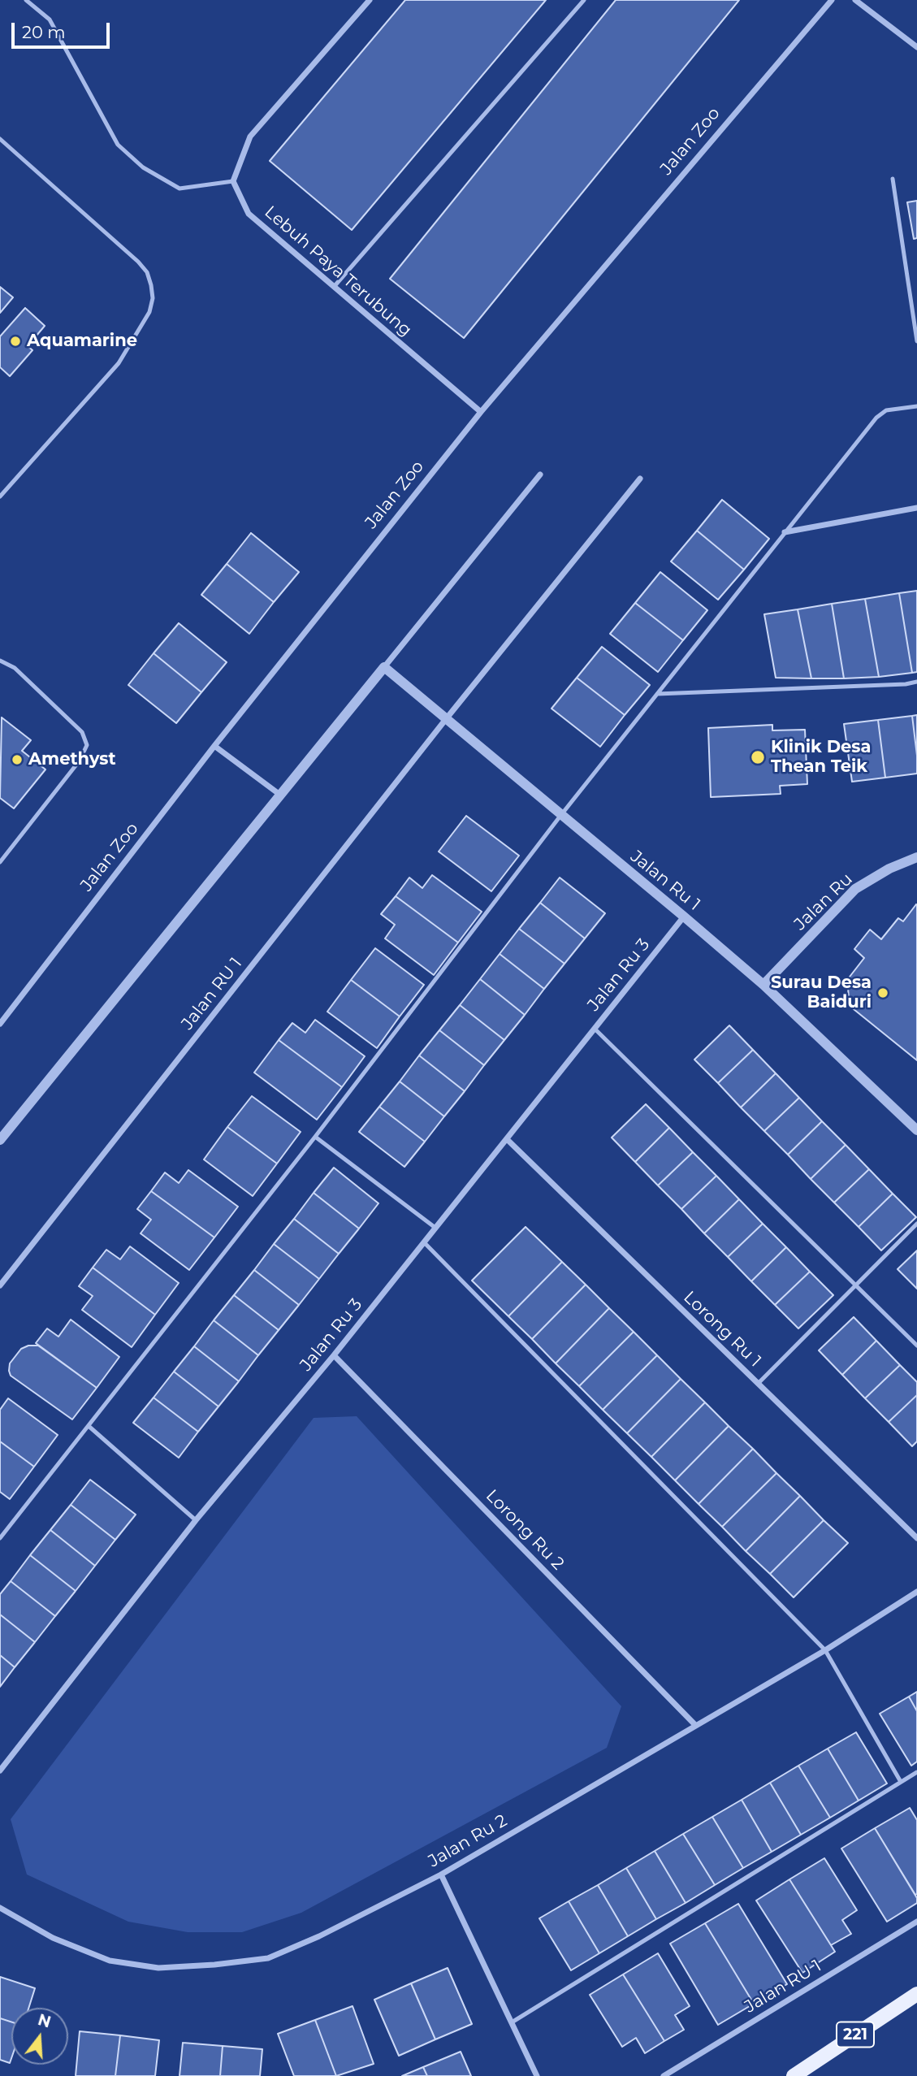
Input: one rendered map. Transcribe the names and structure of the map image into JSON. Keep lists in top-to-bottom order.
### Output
{
  "streets": {
    "main road": ["221"],
    "street": [
      "Jalan Zoo",
      "Lebuh Paya Terubung",
      "Jalan Ru 1",
      "Jalan Ru",
      "Jalan Ru 3",
      "Jalan RU 1",
      "Lorong Ru 1",
      "Lorong Ru 2",
      "Jalan Ru 2"
    ]
  },
  "crossings": [
    ["Jalan Zoo", "Lebuh Paya Terubung"],
    ["Jalan Ru 1", "Jalan Ru"],
    ["Jalan Ru 1", "Jalan Ru 3"],
    ["Jalan Ru 1", "Jalan RU 1"],
    ["Jalan Ru 3", "Lorong Ru 1"],
    ["Jalan Ru 3", "Lorong Ru 2"],
    ["Lorong Ru 2", "Jalan Ru 2"]
  ],
  "places": [
    "Aquamarine",
    "Klinik Desa Thean Teik",
    "Amethyst",
    "Surau Desa Baiduri"
  ],
  "scale_bar": "20 m",
  "north": "top"
}
